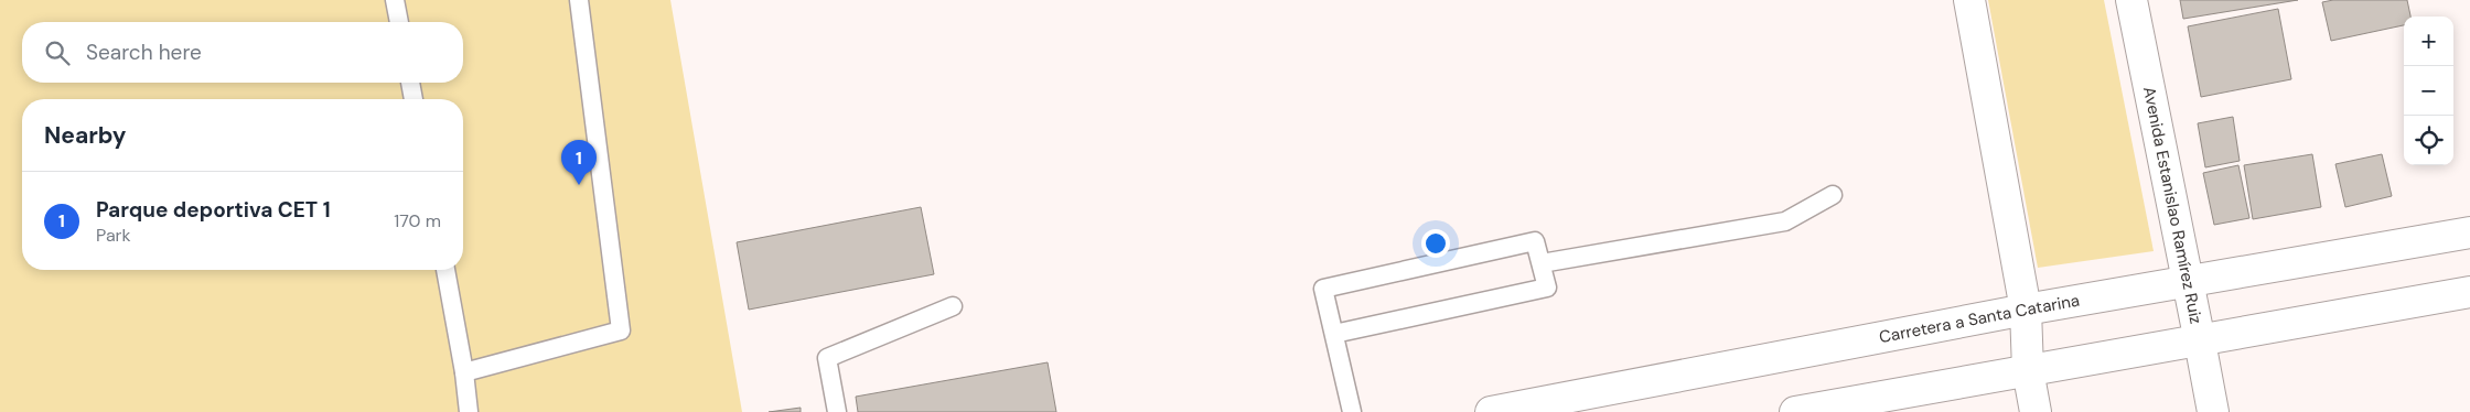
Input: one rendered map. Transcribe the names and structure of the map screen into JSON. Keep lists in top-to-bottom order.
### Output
{
  "streets": {
    "main road": ["Avenida Estanislao Ramírez Ruiz", "Carretera a Santa Catarina"]
  },
  "crossings": [
    ["Avenida Estanislao Ramírez Ruiz", "Carretera a Santa Catarina"]
  ],
  "page": {
    "map_buttons": ["+", "−"],
    "search": "Search here",
    "heading": "Nearby",
    "pins": "1",
    "list": [
      {
        "mark": "1",
        "name": "Parque deportiva CET 1",
        "note": "Park",
        "value": "170 m"
      }
    ]
  }
}
